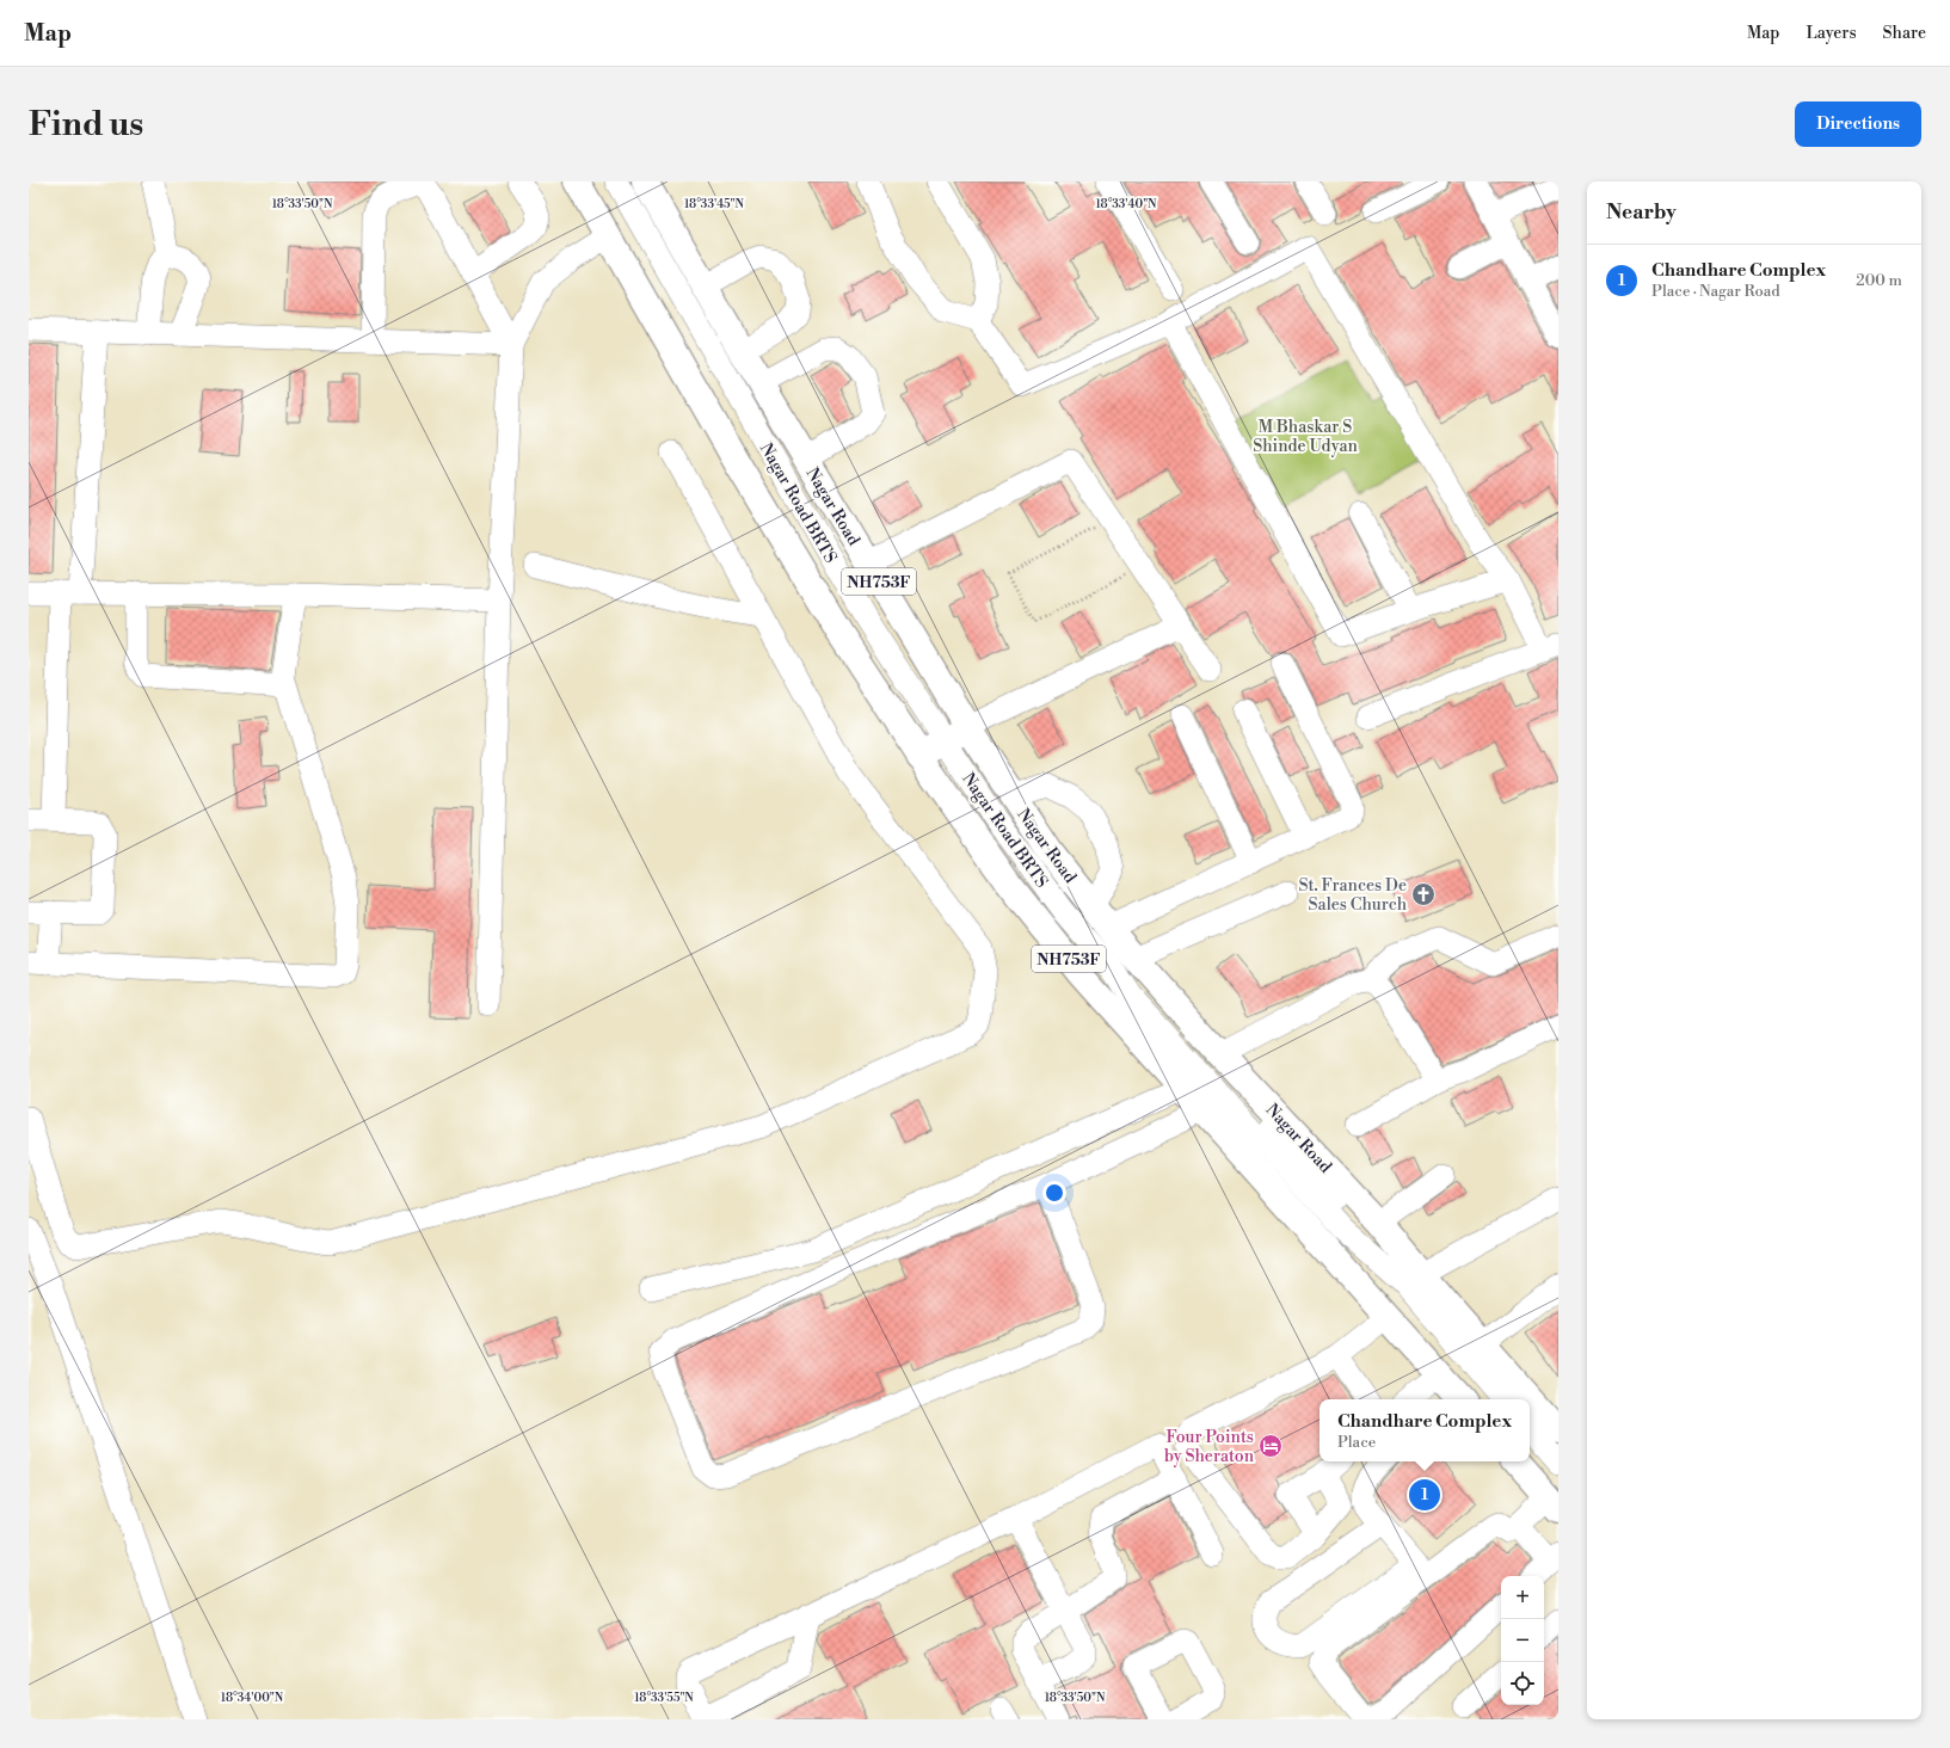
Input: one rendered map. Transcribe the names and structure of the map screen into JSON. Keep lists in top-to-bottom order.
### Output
{
  "streets": {
    "highway": ["Nagar Road", "NH753F"],
    "street": ["Nagar Road BRTS"]
  },
  "crossings": [
    ["Nagar Road BRTS", "Nagar Road"]
  ],
  "parks": ["M Bhaskar S Shinde Udyan"],
  "places": {
    "church": ["St. Frances De Sales Church"],
    "hotel": ["Four Points by Sheraton"]
  },
  "page": {
    "header": "Map",
    "nav": ["Map", "Layers", "Share"],
    "buttons": "Directions",
    "title": "Find us",
    "heading": "Nearby",
    "list": [
      {
        "mark": "1",
        "name": "Chandhare Complex",
        "note": "Place · Nagar Road",
        "value": "200 m"
      }
    ],
    "popup": ["Chandhare Complex", "Place"],
    "pins": "1",
    "map_buttons": ["+", "−"]
  },
  "coordinates": [
    "18°33'50\"N",
    "18°33'45\"N",
    "18°33'40\"N",
    "18°34'00\"N",
    "18°33'55\"N"
  ]
}
